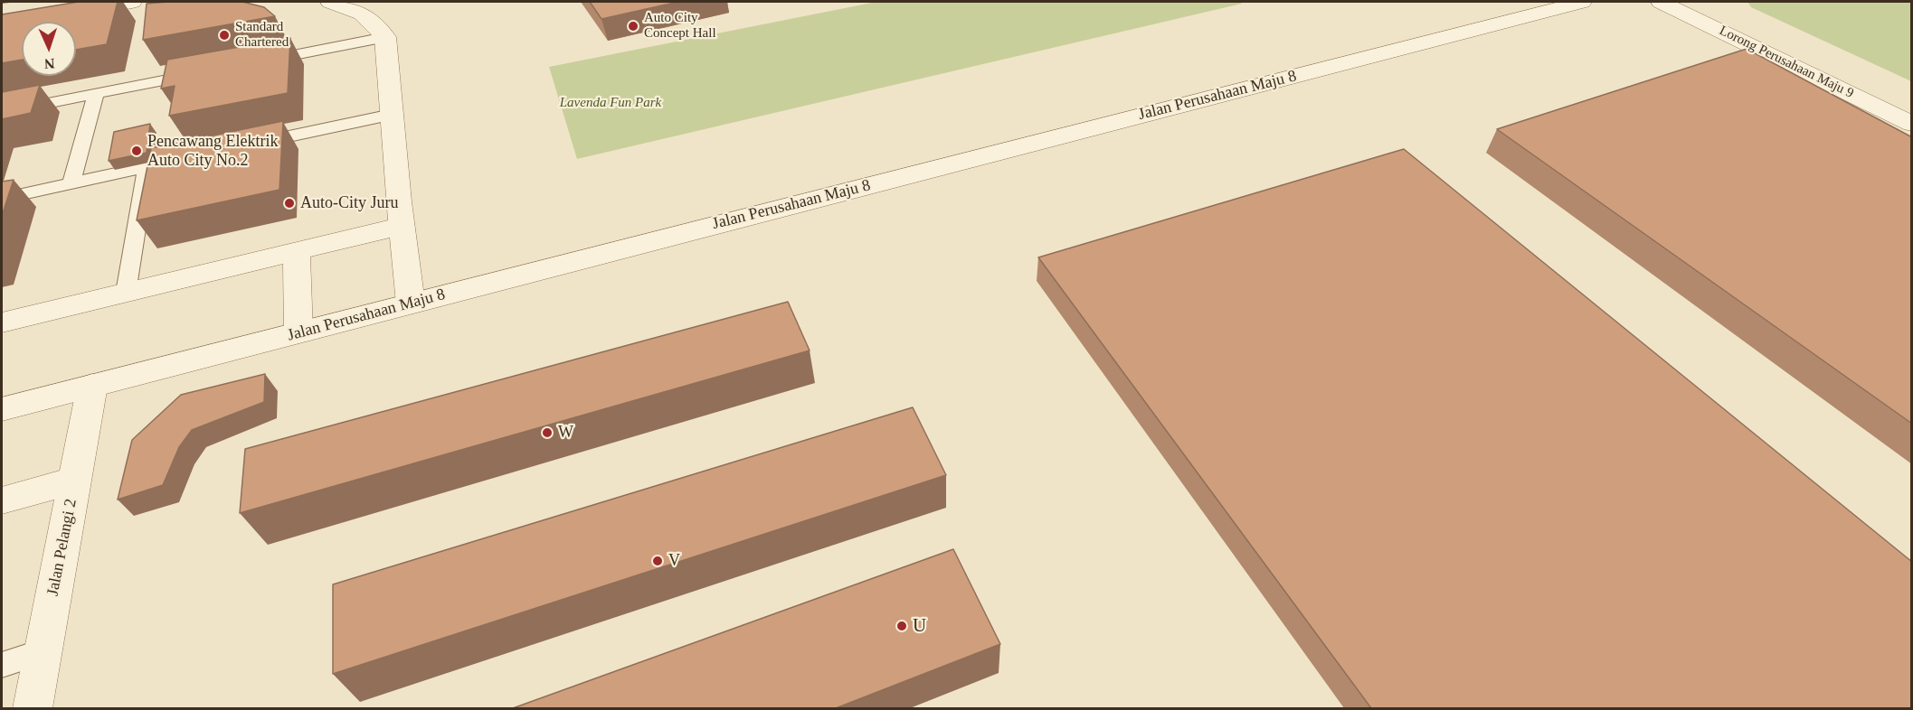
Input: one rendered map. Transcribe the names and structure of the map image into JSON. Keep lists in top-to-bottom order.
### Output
{
  "streets": {
    "street": ["Lorong Perusahaan Maju 9", "Jalan Perusahaan Maju 8", "Jalan Pelangi 2"]
  },
  "crossings": [
    ["Jalan Perusahaan Maju 8", "Jalan Pelangi 2"]
  ],
  "parks": ["Lavenda Fun Park"],
  "places": [
    "Auto City Concept Hall",
    "Standard Chartered",
    "Pencawang Elektrik Auto City No.2",
    "Auto-City Juru",
    "W",
    "V",
    "U"
  ],
  "north": "bottom"
}
